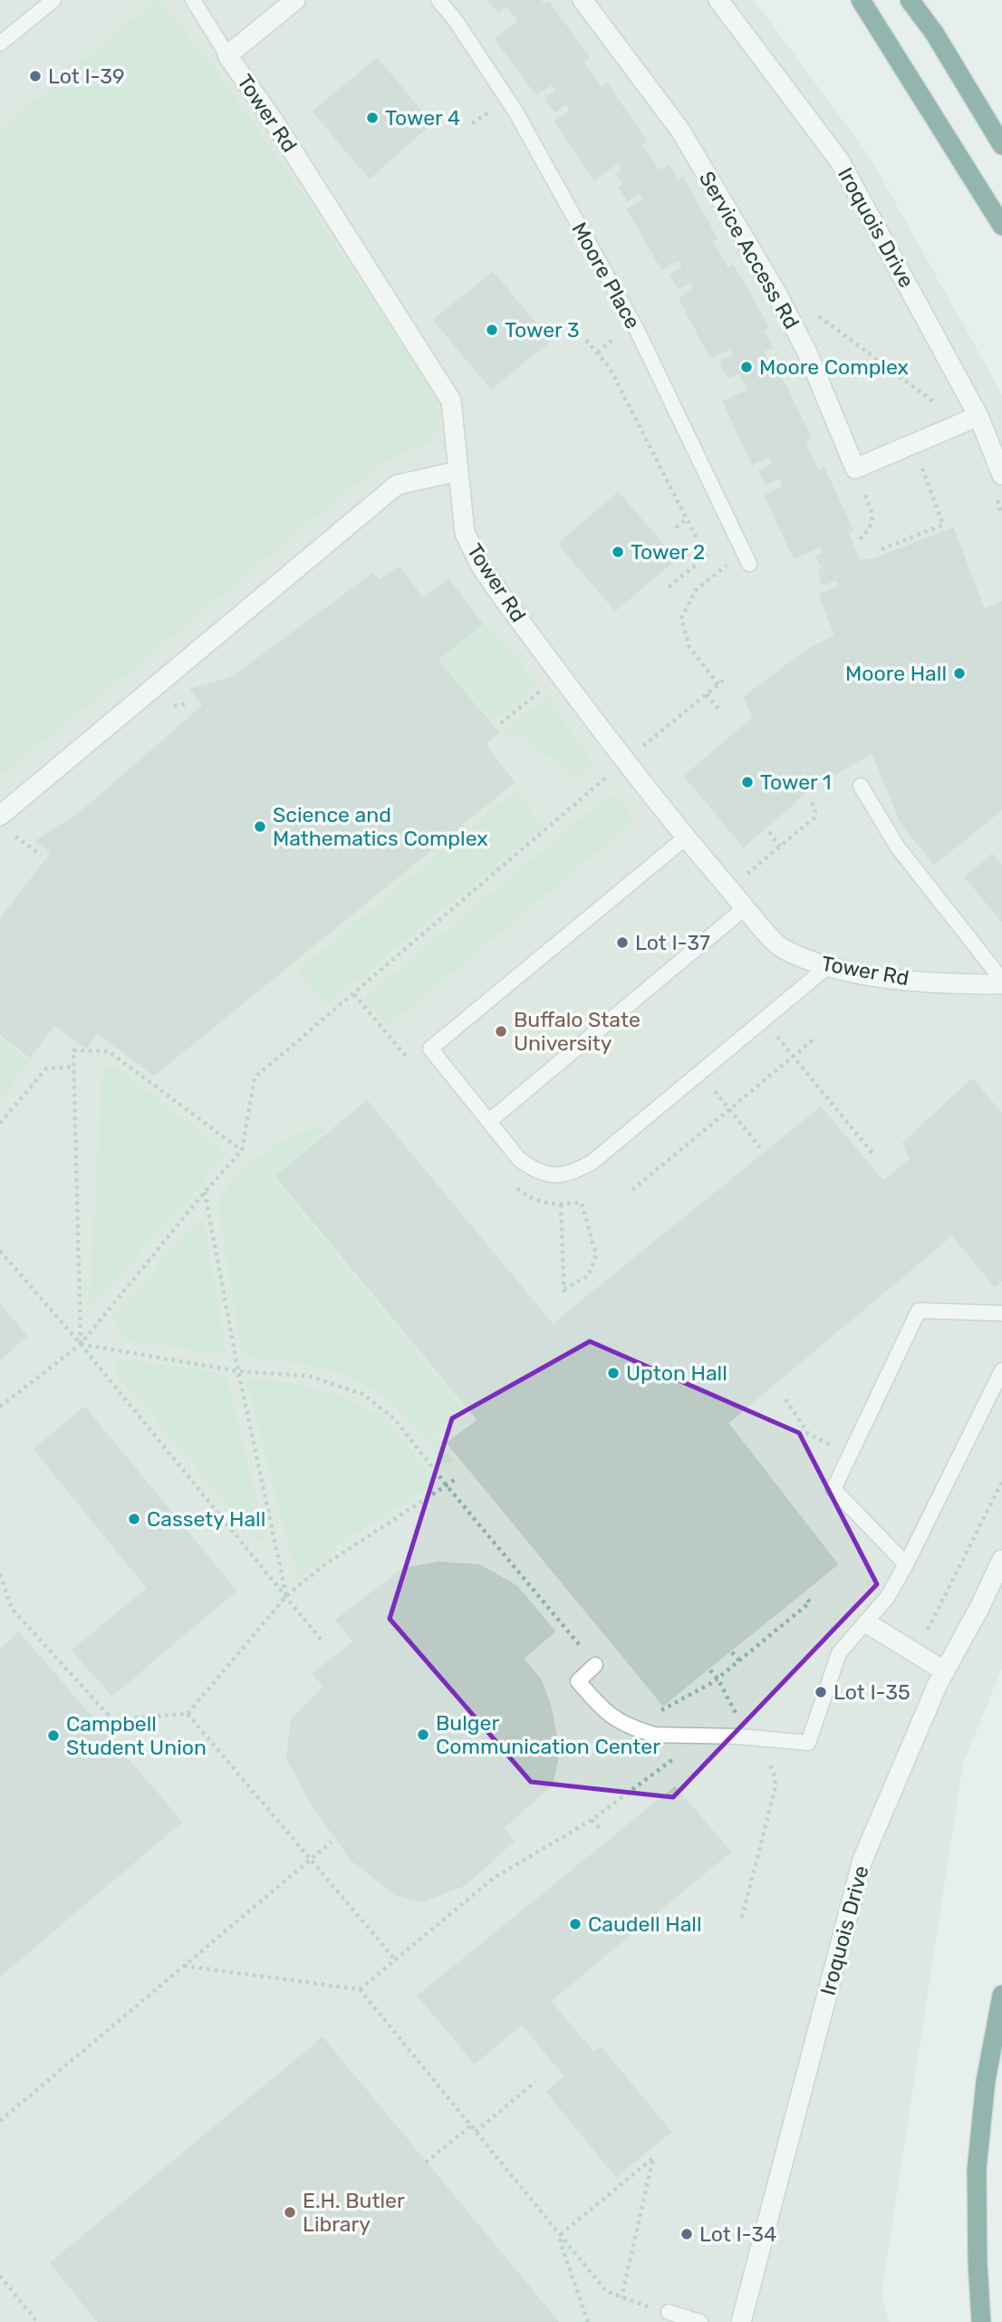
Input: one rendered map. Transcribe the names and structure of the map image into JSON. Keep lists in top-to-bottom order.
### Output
{
  "streets": {
    "street": ["Tower Rd", "Iroquois Drive", "Service Access Rd"],
    "lane": ["Moore Place"]
  },
  "places": [
    "Lot I-39",
    "Tower 4",
    "Tower 3",
    "Moore Complex",
    "Tower 2",
    "Moore Hall",
    "Tower 1",
    "Science and Mathematics Complex",
    "Lot I-37",
    "Buffalo State University",
    "Upton Hall",
    "Cassety Hall",
    "Lot I-35",
    "Bulger Communication Center",
    "Campbell Student Union",
    "Caudell Hall",
    "E.H. Butler Library",
    "Lot I-34"
  ]
}
